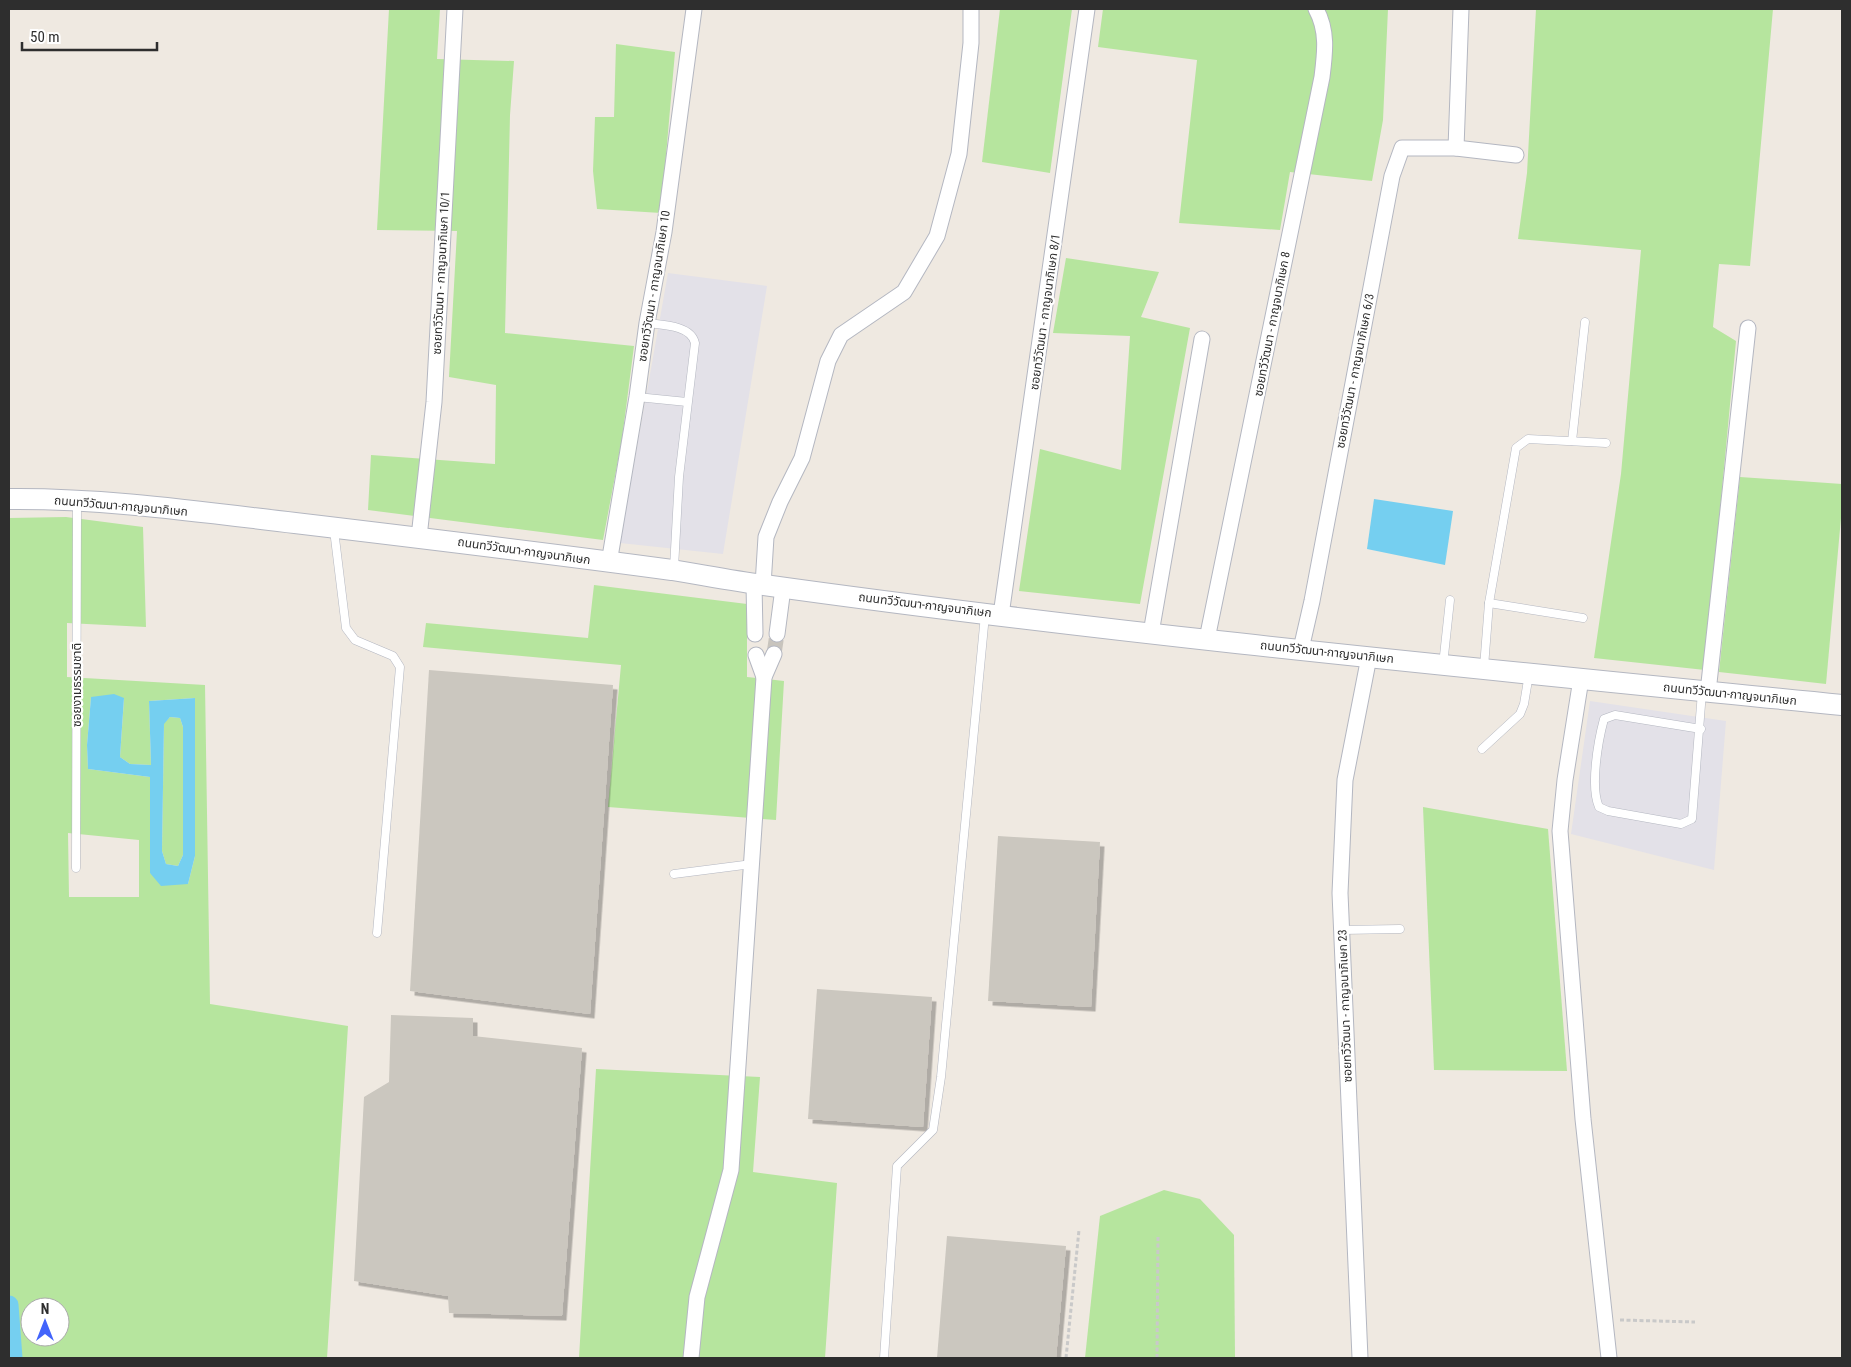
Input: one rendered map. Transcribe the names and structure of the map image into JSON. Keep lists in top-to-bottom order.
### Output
{
  "streets": {
    "street": [
      "ซอยทวีวัฒนา - กาญจนาภิเษก 10/1",
      "ซอยทวีวัฒนา - กาญจนาภิเษก 10",
      "ซอยทวีวัฒนา - กาญจนาภิเษก 8/1",
      "ซอยทวีวัฒนา - กาญจนาภิเษก 8",
      "ซอยทวีวัฒนา - กาญจนาภิเษก 6/3",
      "ถนนทวีวัฒนา-กาญจนาภิเษก",
      "ซอยทวีวัฒนา - กาญจนาภิเษก 23"
    ],
    "lane": ["ซอยงามธรรมชาติ"]
  },
  "crossings": [
    ["ซอยทวีวัฒนา - กาญจนาภิเษก 10/1", "ถนนทวีวัฒนา-กาญจนาภิเษก"],
    ["ซอยทวีวัฒนา - กาญจนาภิเษก 10", "ถนนทวีวัฒนา-กาญจนาภิเษก"],
    ["ซอยทวีวัฒนา - กาญจนาภิเษก 8/1", "ถนนทวีวัฒนา-กาญจนาภิเษก"],
    ["ซอยทวีวัฒนา - กาญจนาภิเษก 8", "ถนนทวีวัฒนา-กาญจนาภิเษก"],
    ["ซอยทวีวัฒนา - กาญจนาภิเษก 6/3", "ถนนทวีวัฒนา-กาญจนาภิเษก"],
    ["ถนนทวีวัฒนา-กาญจนาภิเษก", "ซอยงามธรรมชาติ"],
    ["ถนนทวีวัฒนา-กาญจนาภิเษก", "ซอยทวีวัฒนา - กาญจนาภิเษก 23"]
  ],
  "scale_bar": "50 m",
  "north": "top"
}
